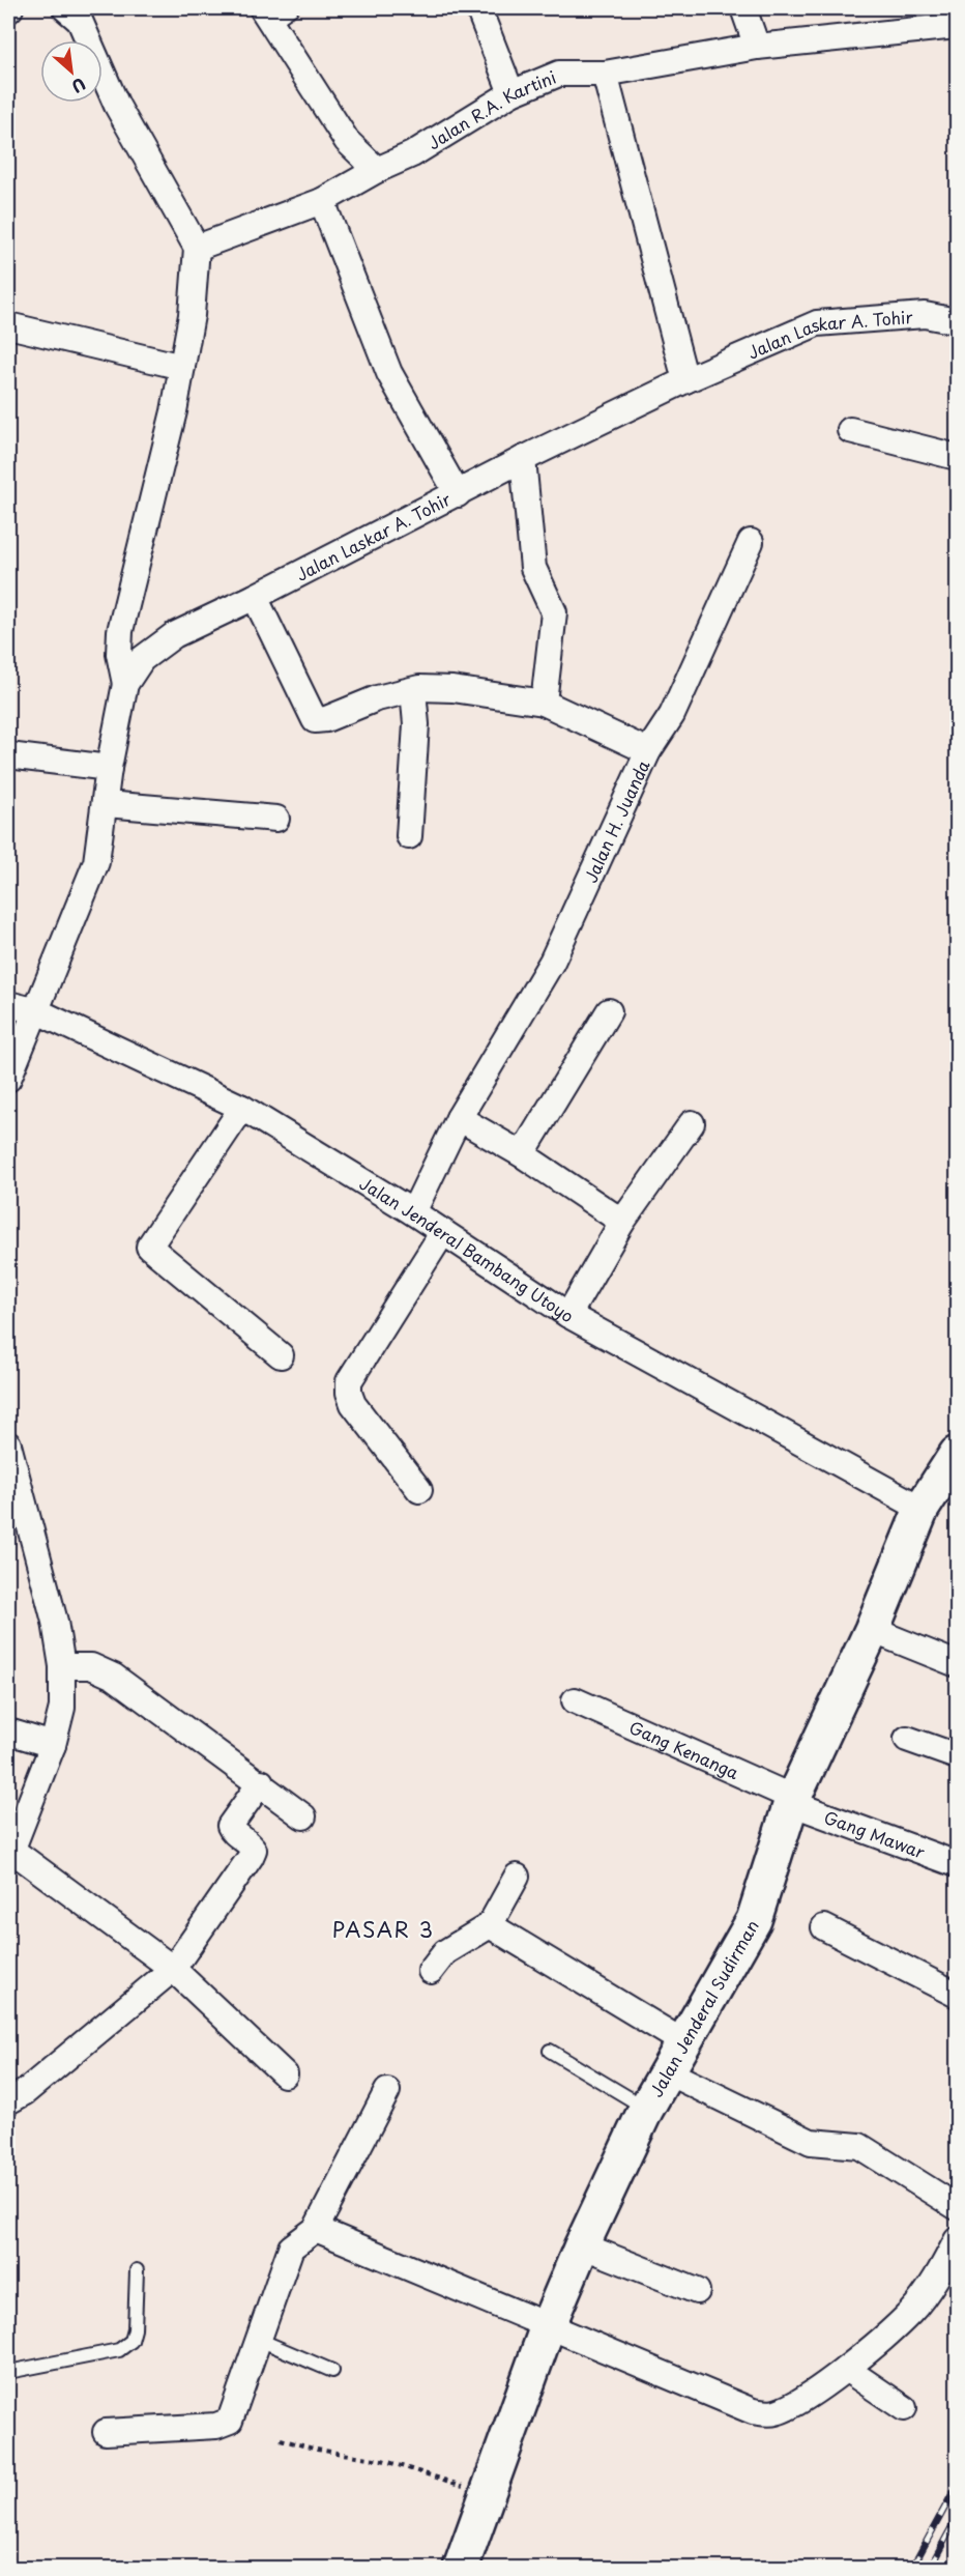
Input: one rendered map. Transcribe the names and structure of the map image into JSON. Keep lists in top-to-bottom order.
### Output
{
  "streets": {
    "main road": ["Jalan Jenderal Sudirman"],
    "street": [
      "Jalan R.A. Kartini",
      "Jalan Laskar A. Tohir",
      "Jalan H. Juanda",
      "Jalan Jenderal Bambang Utoyo",
      "Gang Kenanga",
      "Gang Mawar"
    ]
  },
  "crossings": [
    ["Jalan Laskar A. Tohir", "Jalan H. Juanda"],
    ["Jalan Laskar A. Tohir", "Jalan Jenderal Bambang Utoyo"],
    ["Jalan H. Juanda", "Jalan Jenderal Bambang Utoyo"],
    ["Jalan Jenderal Bambang Utoyo", "Jalan Jenderal Sudirman"],
    ["Gang Kenanga", "Gang Mawar"],
    ["Gang Kenanga", "Jalan Jenderal Sudirman"],
    ["Gang Mawar", "Jalan Jenderal Sudirman"]
  ],
  "districts": ["PASAR 3"],
  "north": "bottom right"
}
